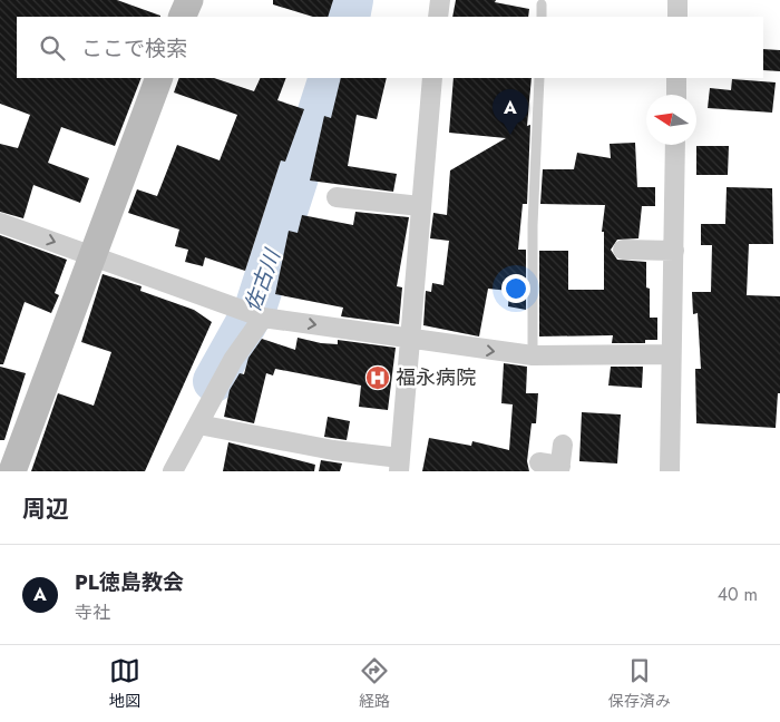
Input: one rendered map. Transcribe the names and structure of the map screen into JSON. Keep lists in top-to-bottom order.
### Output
{
  "water": ["佐古川"],
  "places": {
    "hospital": ["福永病院"]
  },
  "north": "left",
  "page": {
    "search": "ここで検索",
    "pins": "A",
    "heading": "周辺",
    "list": [
      {
        "mark": "A",
        "name": "PL徳島教会",
        "note": "寺社",
        "value": "40 m"
      }
    ],
    "nav": ["地図", "経路", "保存済み"]
  }
}
